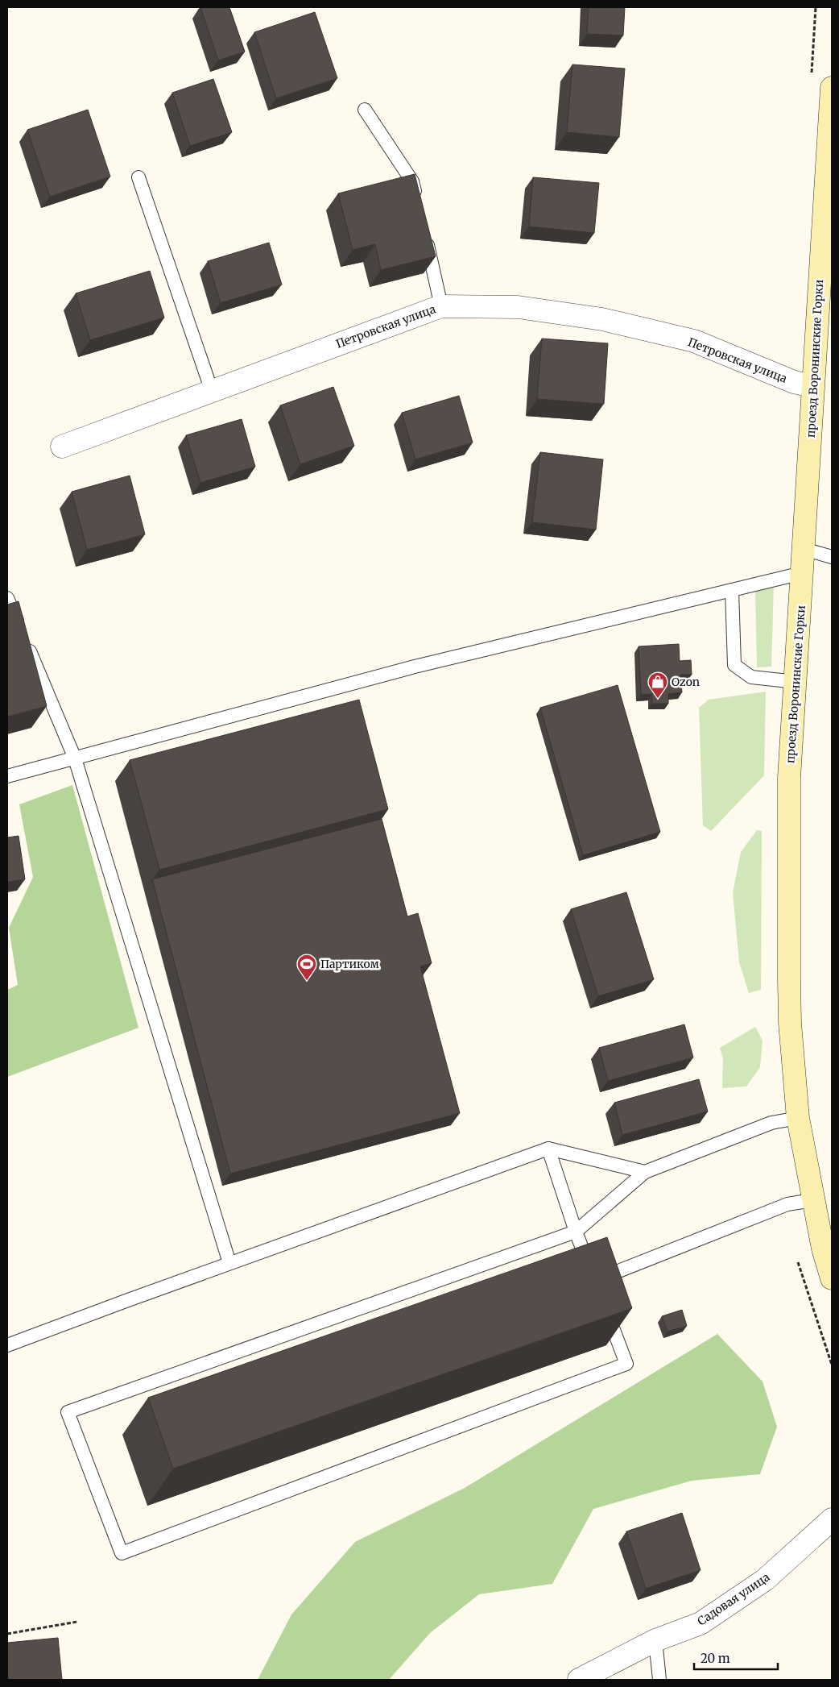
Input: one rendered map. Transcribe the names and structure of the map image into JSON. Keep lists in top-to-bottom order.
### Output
{
  "streets": {
    "street": ["Петровская улица", "проезд Воронинские Горки", "Садовая улица"]
  },
  "crossings": [
    ["Петровская улица", "проезд Воронинские Горки"]
  ],
  "places": {
    "shop": ["Ozon"],
    "sports": ["Партиком"]
  },
  "scale_bar": "20 m"
}
